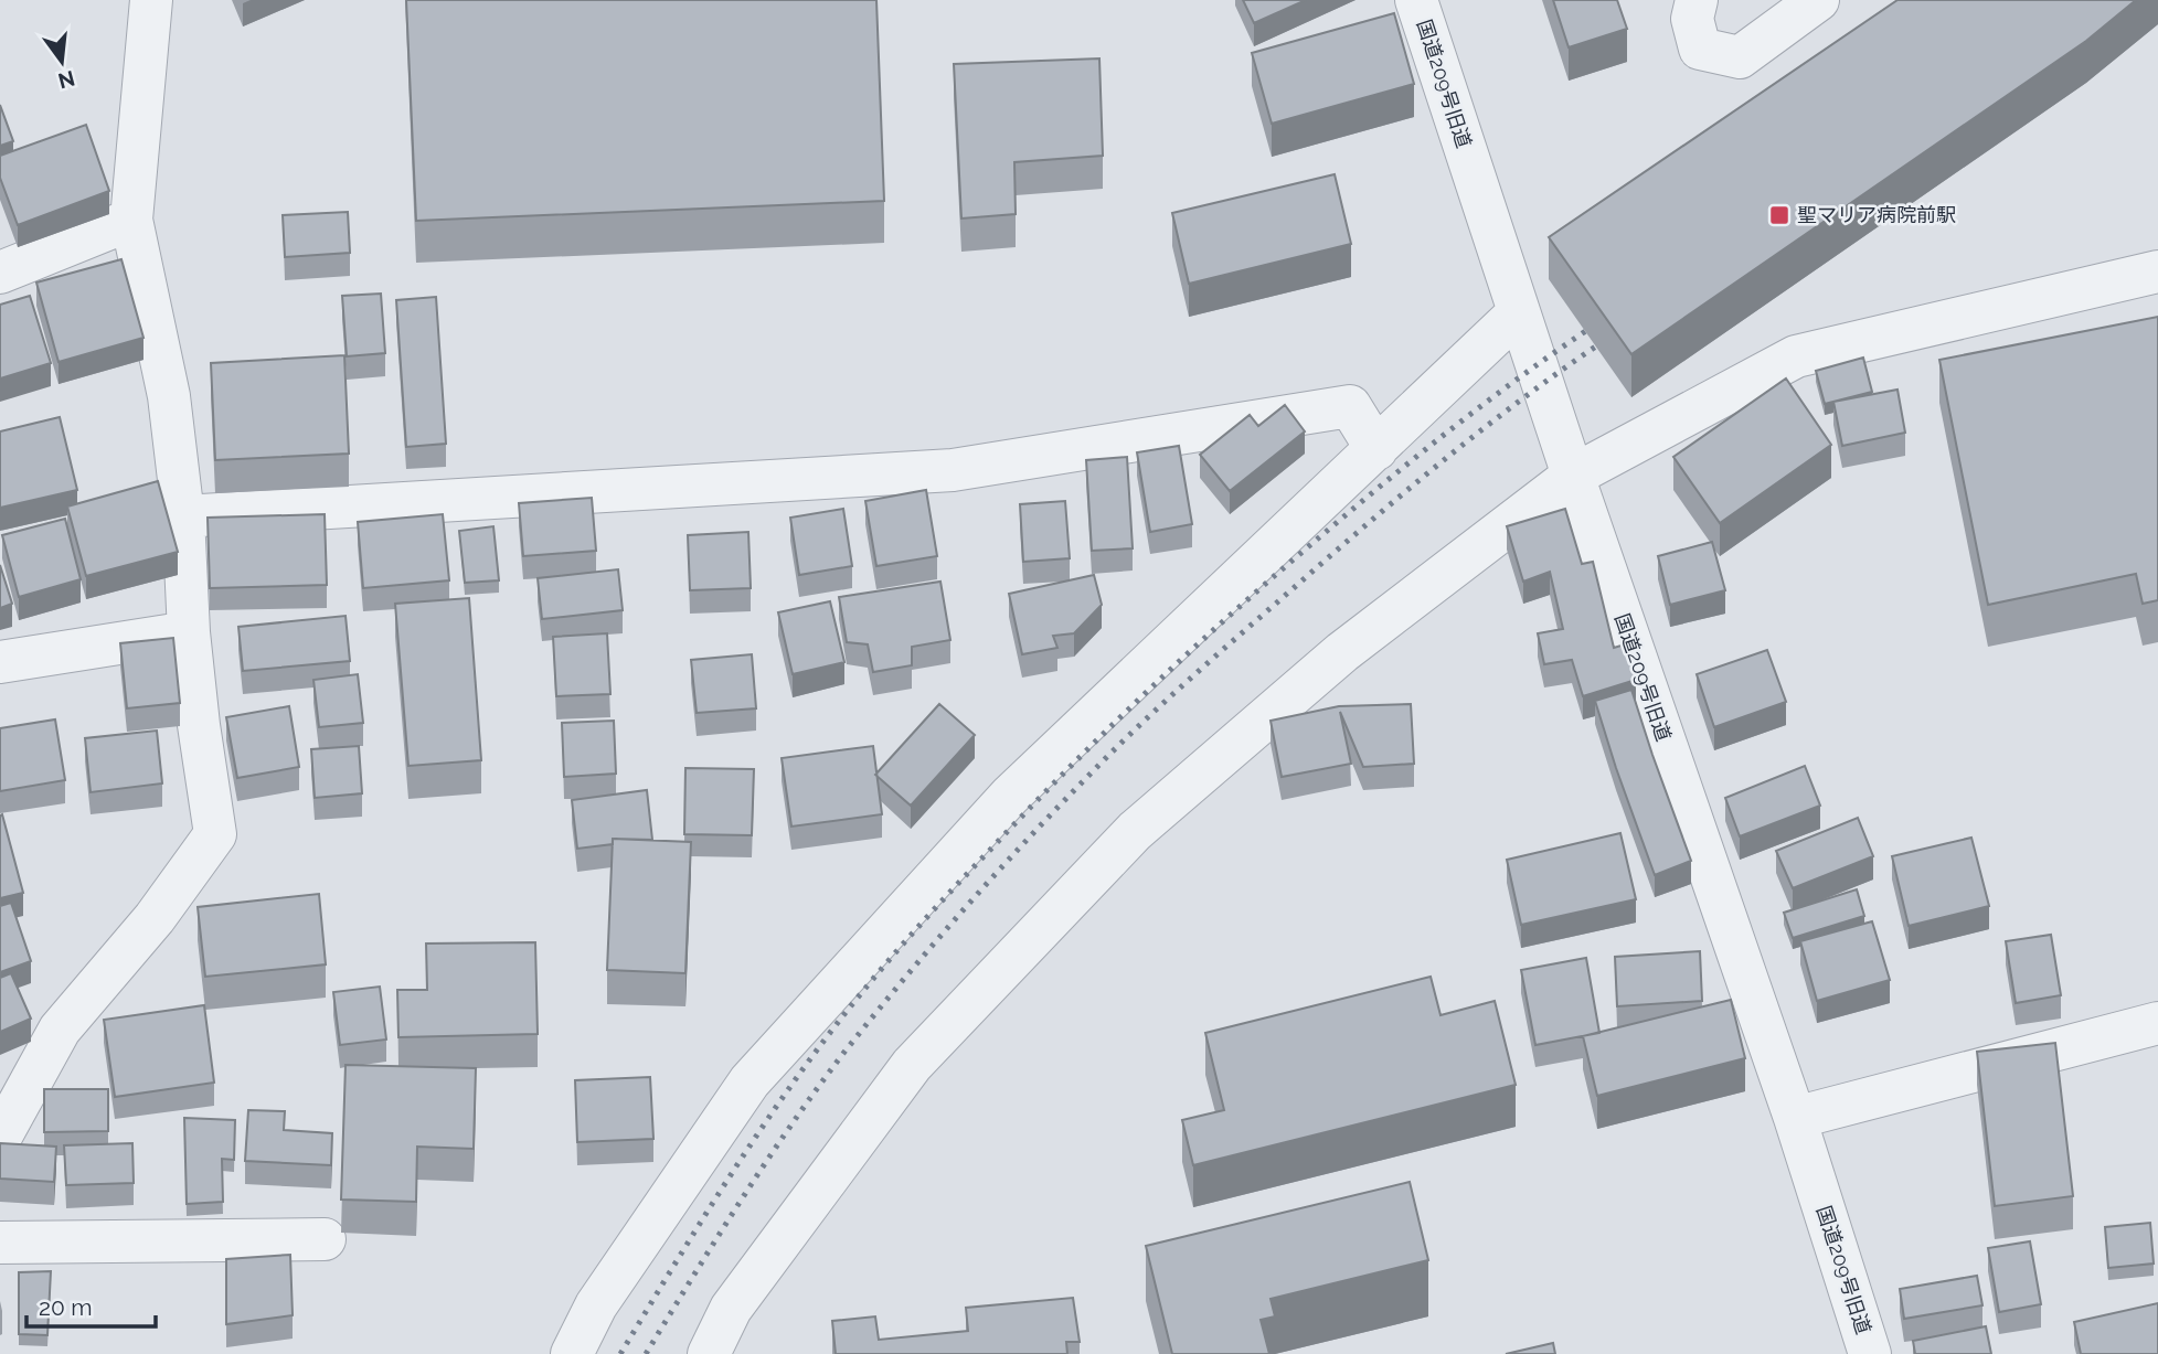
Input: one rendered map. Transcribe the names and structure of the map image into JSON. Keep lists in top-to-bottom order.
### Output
{
  "streets": {
    "street": ["国道209号旧道"]
  },
  "places": {
    "transit": ["聖マリア病院前駅"]
  },
  "scale_bar": "20 m",
  "north": "bottom"
}
